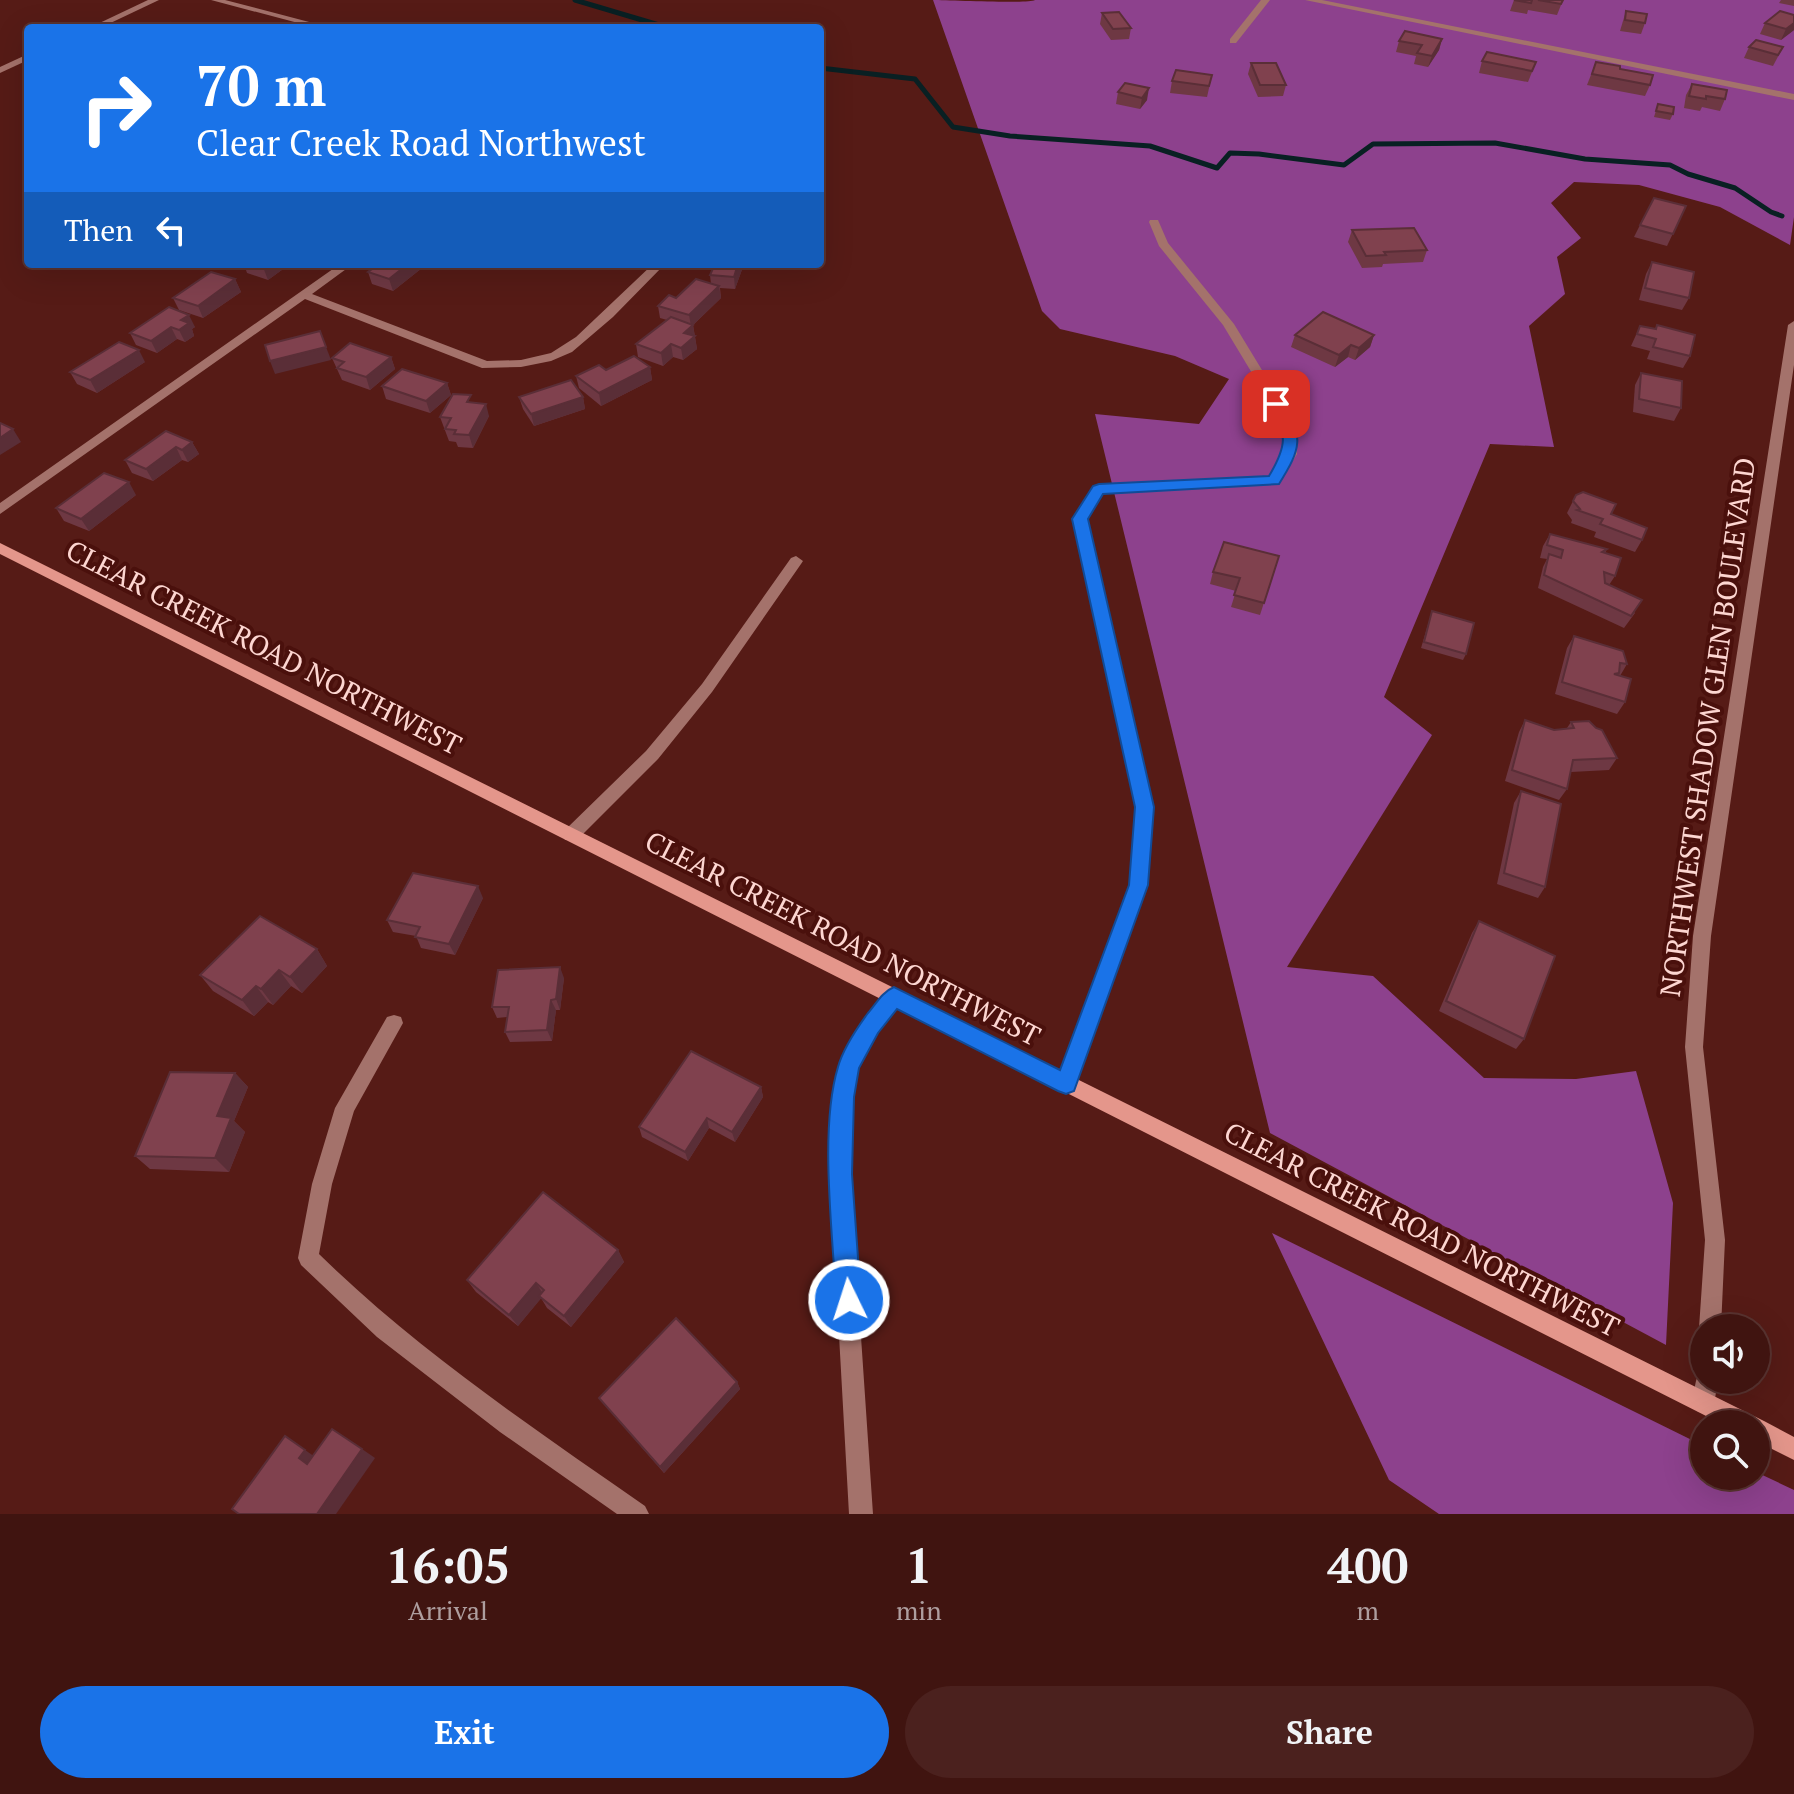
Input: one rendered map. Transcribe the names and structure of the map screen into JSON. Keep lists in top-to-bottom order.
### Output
{
  "streets": {
    "main road": ["CLEAR CREEK ROAD NORTHWEST"],
    "street": ["NORTHWEST SHADOW GLEN BOULEVARD"]
  },
  "page": {
    "turn": ["70 m", "Clear Creek Road Northwest"],
    "then": "Then",
    "eta": [
      "16:05",
      "Arrival",
      "1",
      "min",
      "400",
      "m"
    ],
    "buttons": ["Exit", "Share"]
  }
}
